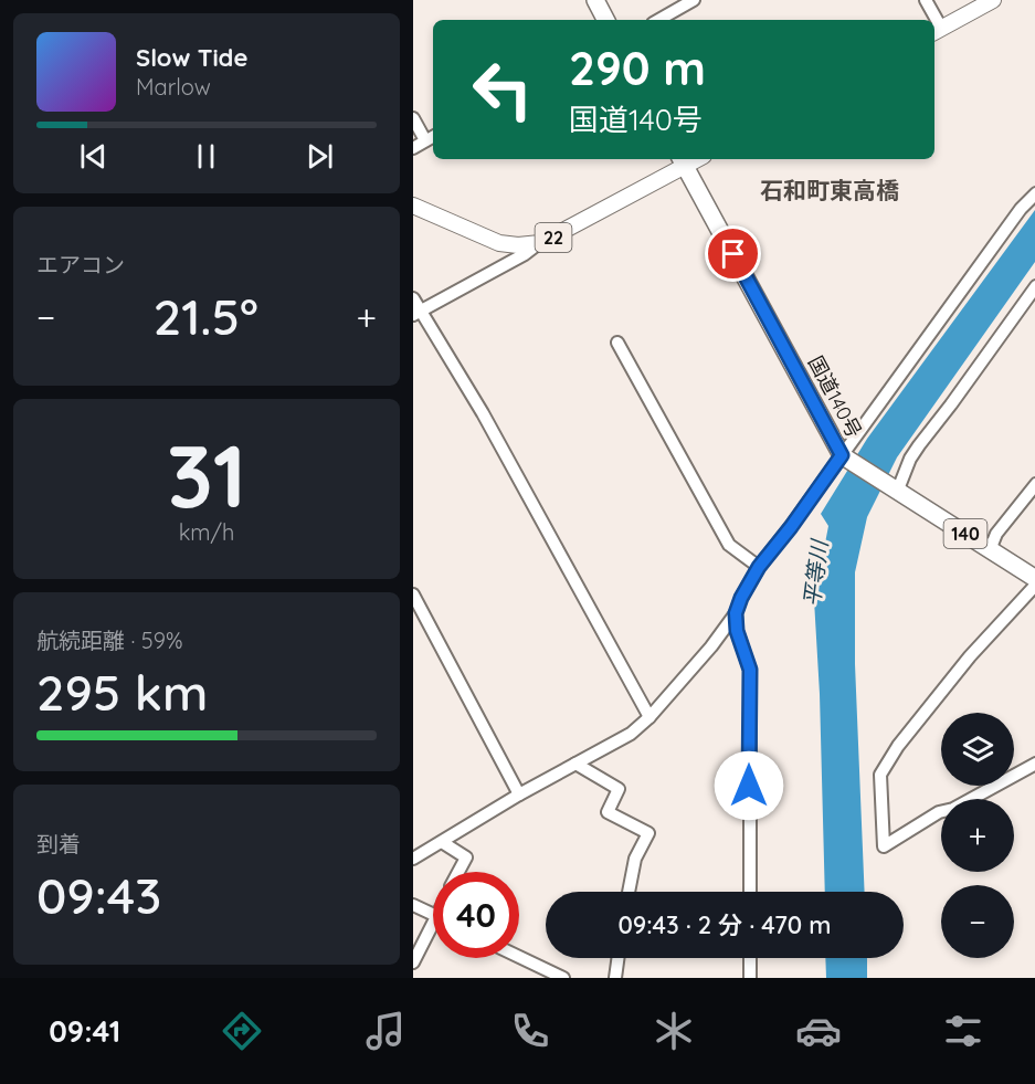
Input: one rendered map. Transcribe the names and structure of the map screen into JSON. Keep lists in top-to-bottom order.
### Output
{
  "streets": {
    "highway": ["国道140号", "140"],
    "main road": ["22"]
  },
  "crossings": [
    ["22", "国道140号"]
  ],
  "districts": ["石和町東高橋"],
  "water": ["平等川"],
  "page": {
    "turn": ["290 m", "国道140号"],
    "song": ["Slow Tide", "Marlow"],
    "tile": [
      "エアコン",
      ["31", "km/h"],
      ["航続距離 · 59%", "295 km"],
      ["到着", "09:43"]
    ],
    "heat": ["−", "21.5°", "+"],
    "map_buttons": ["+", "−"],
    "limit": "40",
    "trip": "09:43 · 2 分 · 470 m",
    "tabs": "09:41"
  }
}
